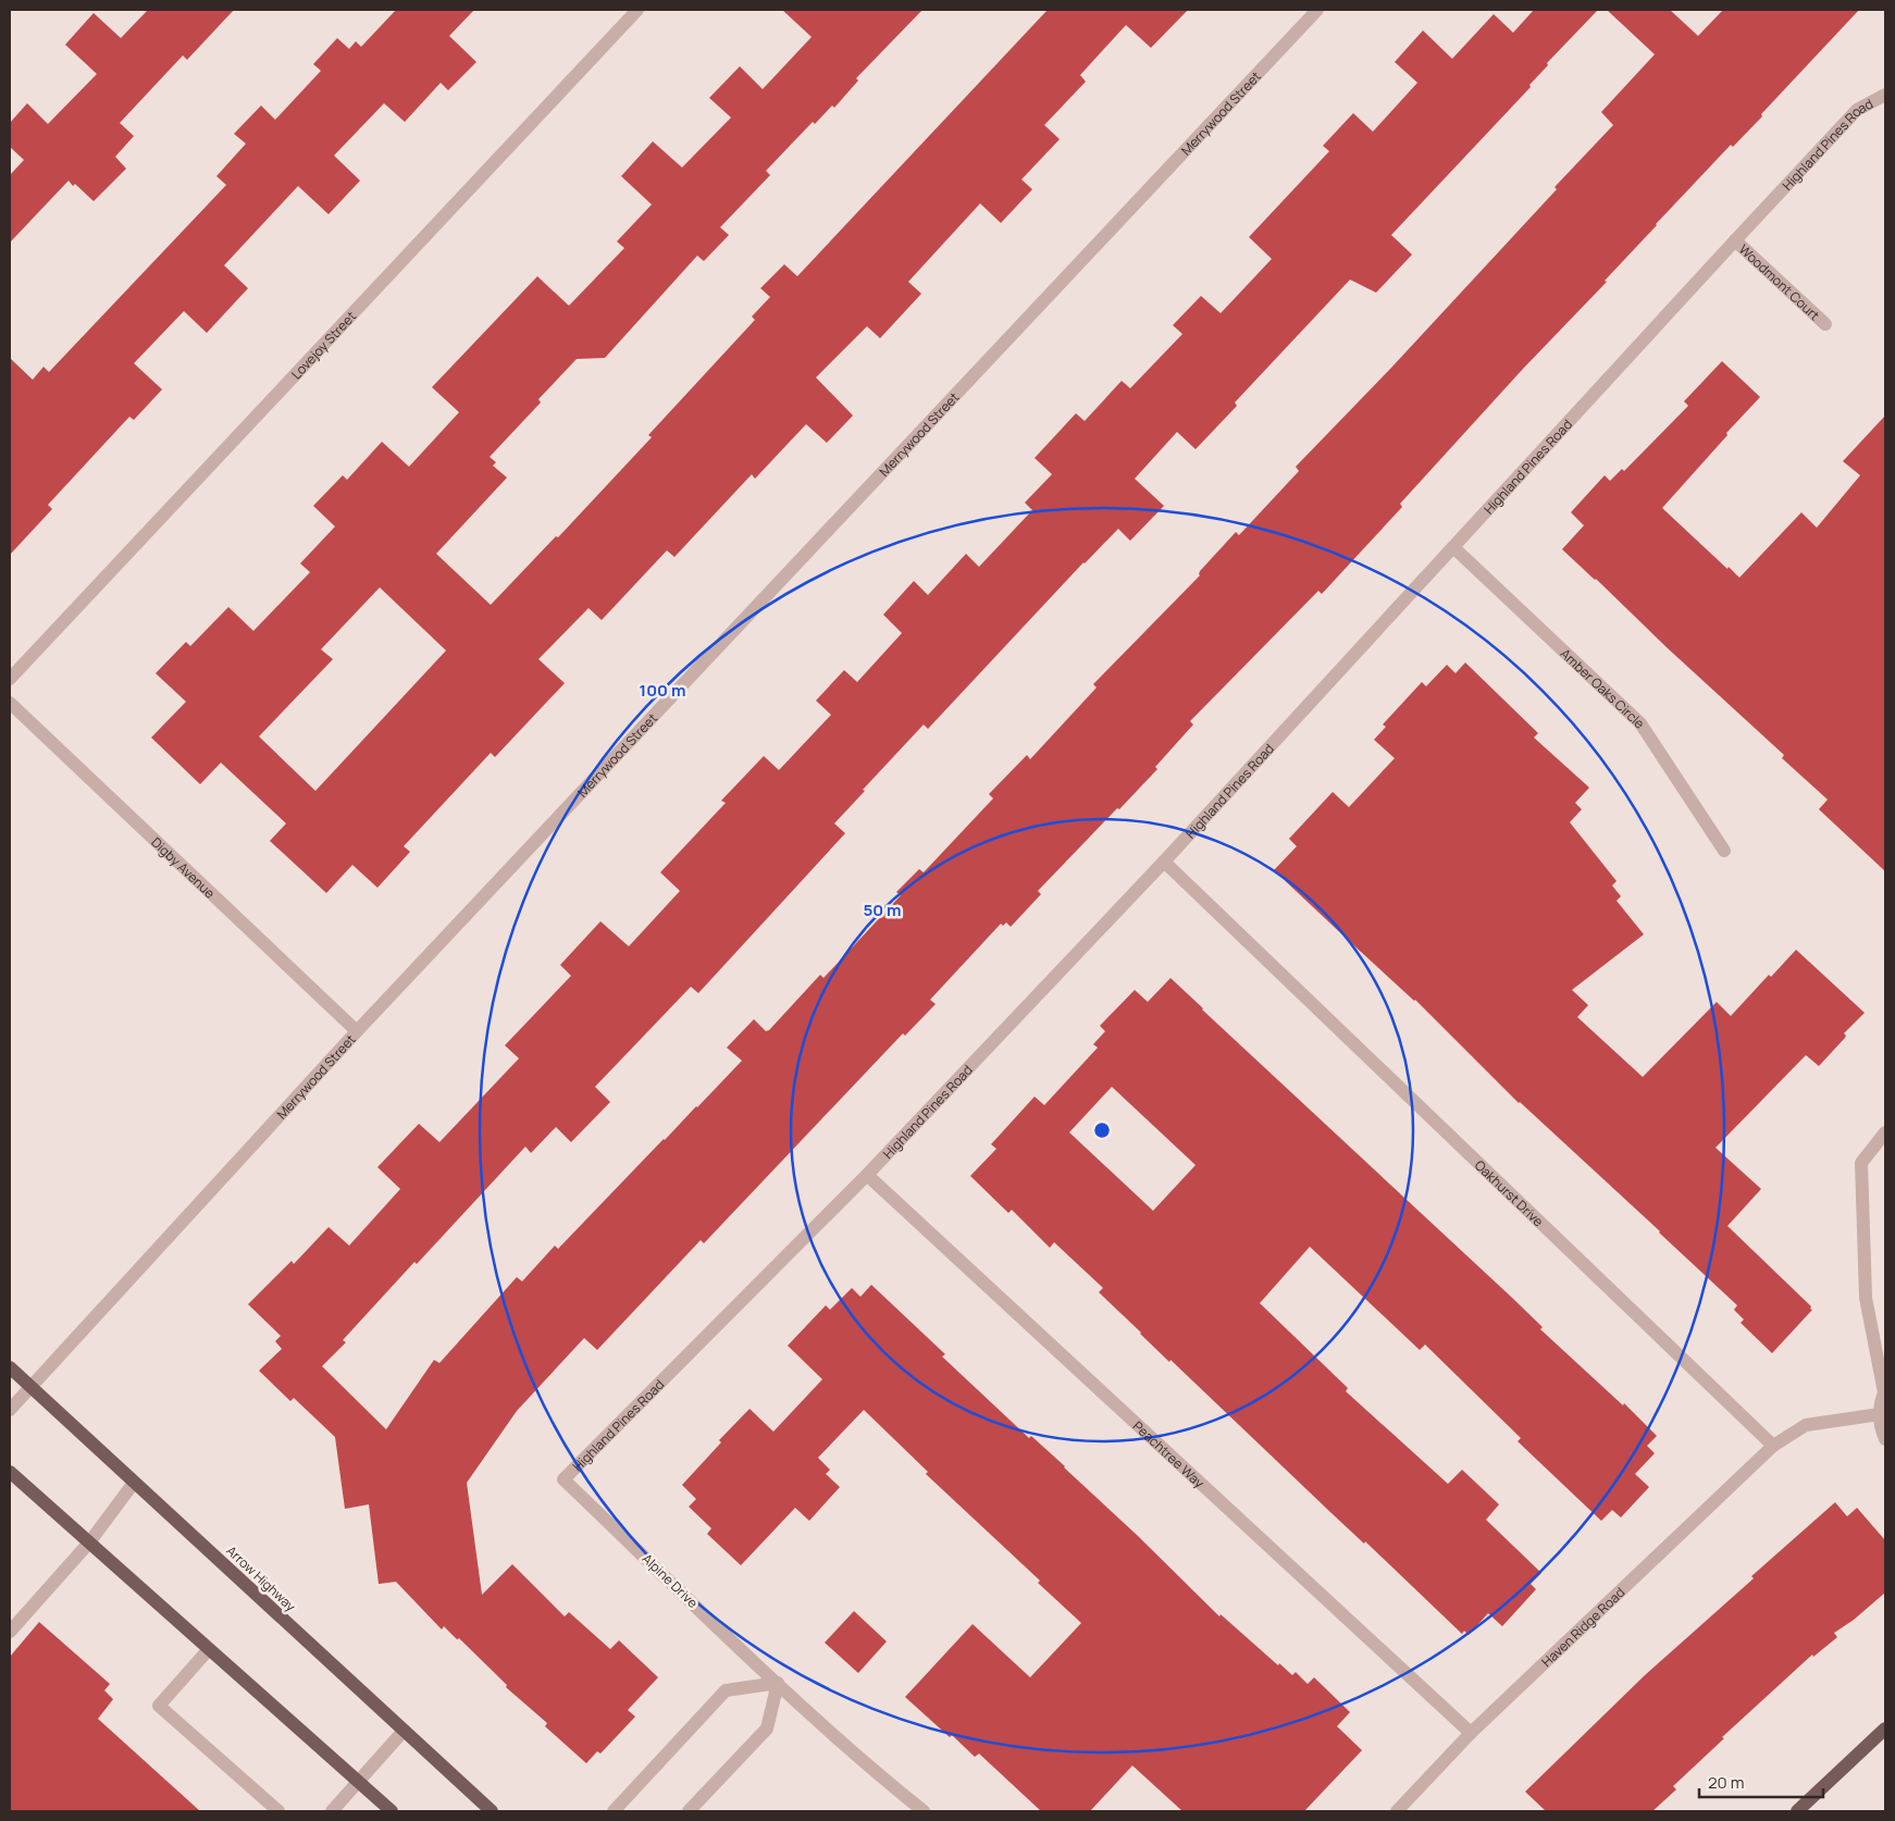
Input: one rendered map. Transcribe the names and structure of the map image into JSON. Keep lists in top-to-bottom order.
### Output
{
  "streets": {
    "main road": ["Arrow Highway"],
    "street": [
      "Merrywood Street",
      "Highland Pines Road",
      "Woodmont Court",
      "Lovejoy Street",
      "Amber Oaks Circle",
      "Digby Avenue",
      "Oakhurst Drive",
      "Peachtree Way",
      "Alpine Drive",
      "Haven Ridge Road"
    ]
  },
  "crossings": [
    ["Merrywood Street", "Digby Avenue"],
    ["Merrywood Street", "Arrow Highway"],
    ["Highland Pines Road", "Woodmont Court"],
    ["Highland Pines Road", "Amber Oaks Circle"],
    ["Highland Pines Road", "Oakhurst Drive"],
    ["Highland Pines Road", "Peachtree Way"],
    ["Highland Pines Road", "Alpine Drive"],
    ["Oakhurst Drive", "Haven Ridge Road"],
    ["Peachtree Way", "Haven Ridge Road"]
  ],
  "scale_bar": "20 m",
  "rings": ["100 m", "50 m"]
}
